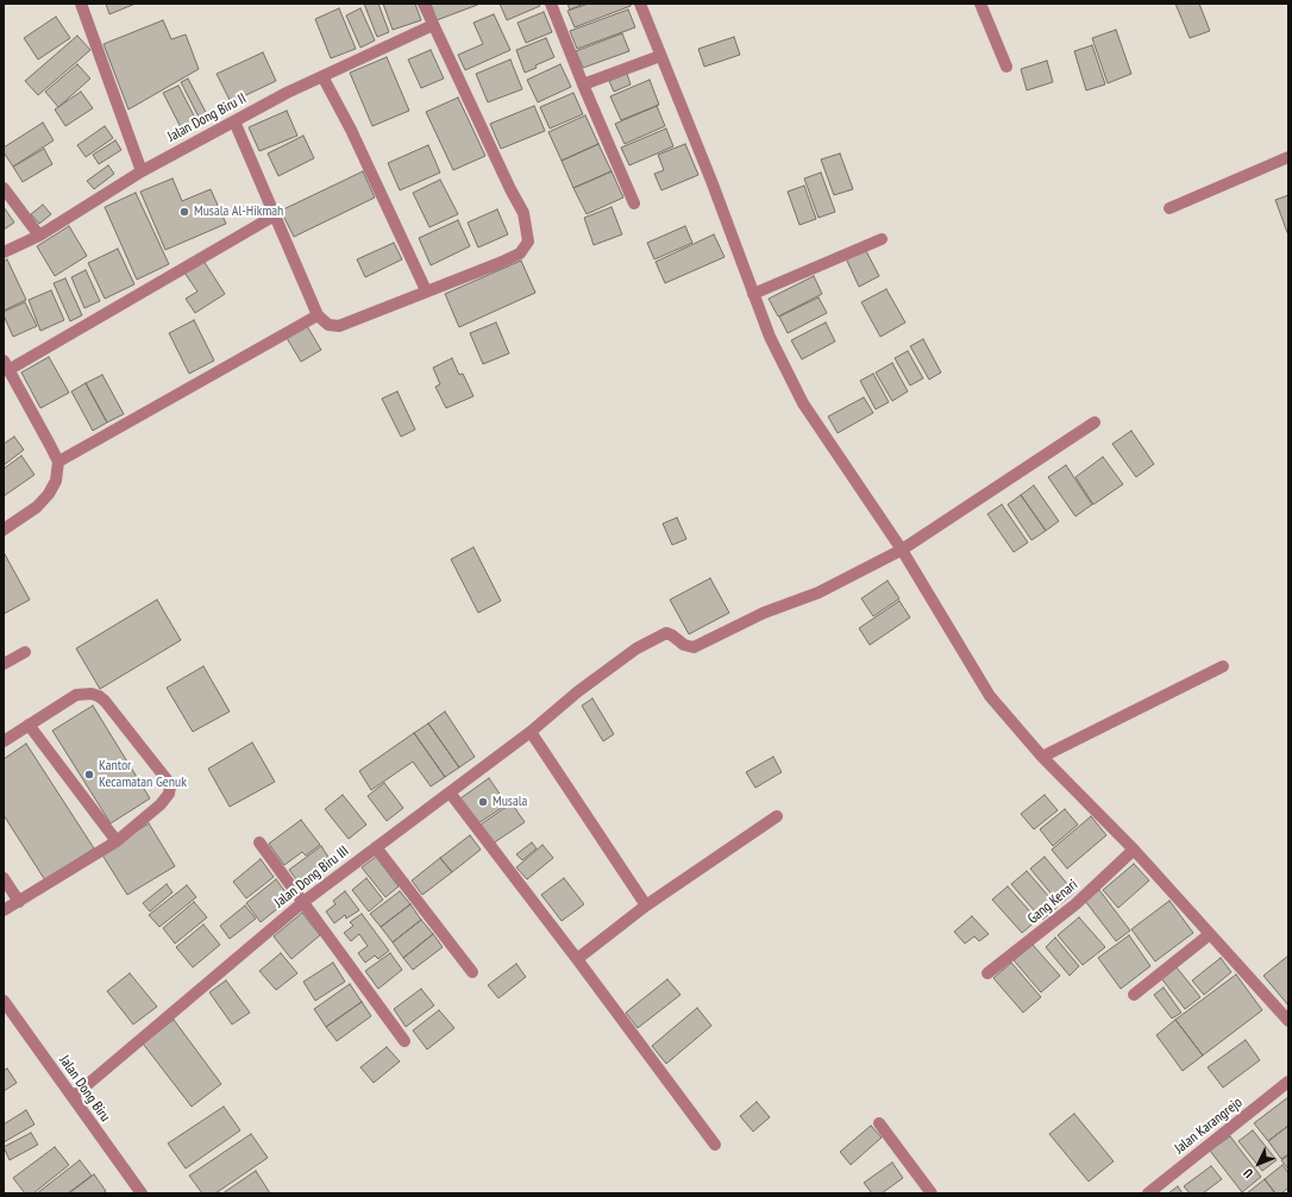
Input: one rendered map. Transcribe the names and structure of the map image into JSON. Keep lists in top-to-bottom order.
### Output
{
  "streets": {
    "street": [
      "Jalan Dong Biru II",
      "Jalan Dong Biru III",
      "Gang Kenari",
      "Jalan Dong Biru",
      "Jalan Karangrejo"
    ]
  },
  "crossings": [
    ["Jalan Dong Biru III", "Jalan Dong Biru"]
  ],
  "places": ["Musala Al-Hikmah", "Kantor Kecamatan Genuk", "Musala"],
  "north": "bottom left"
}
